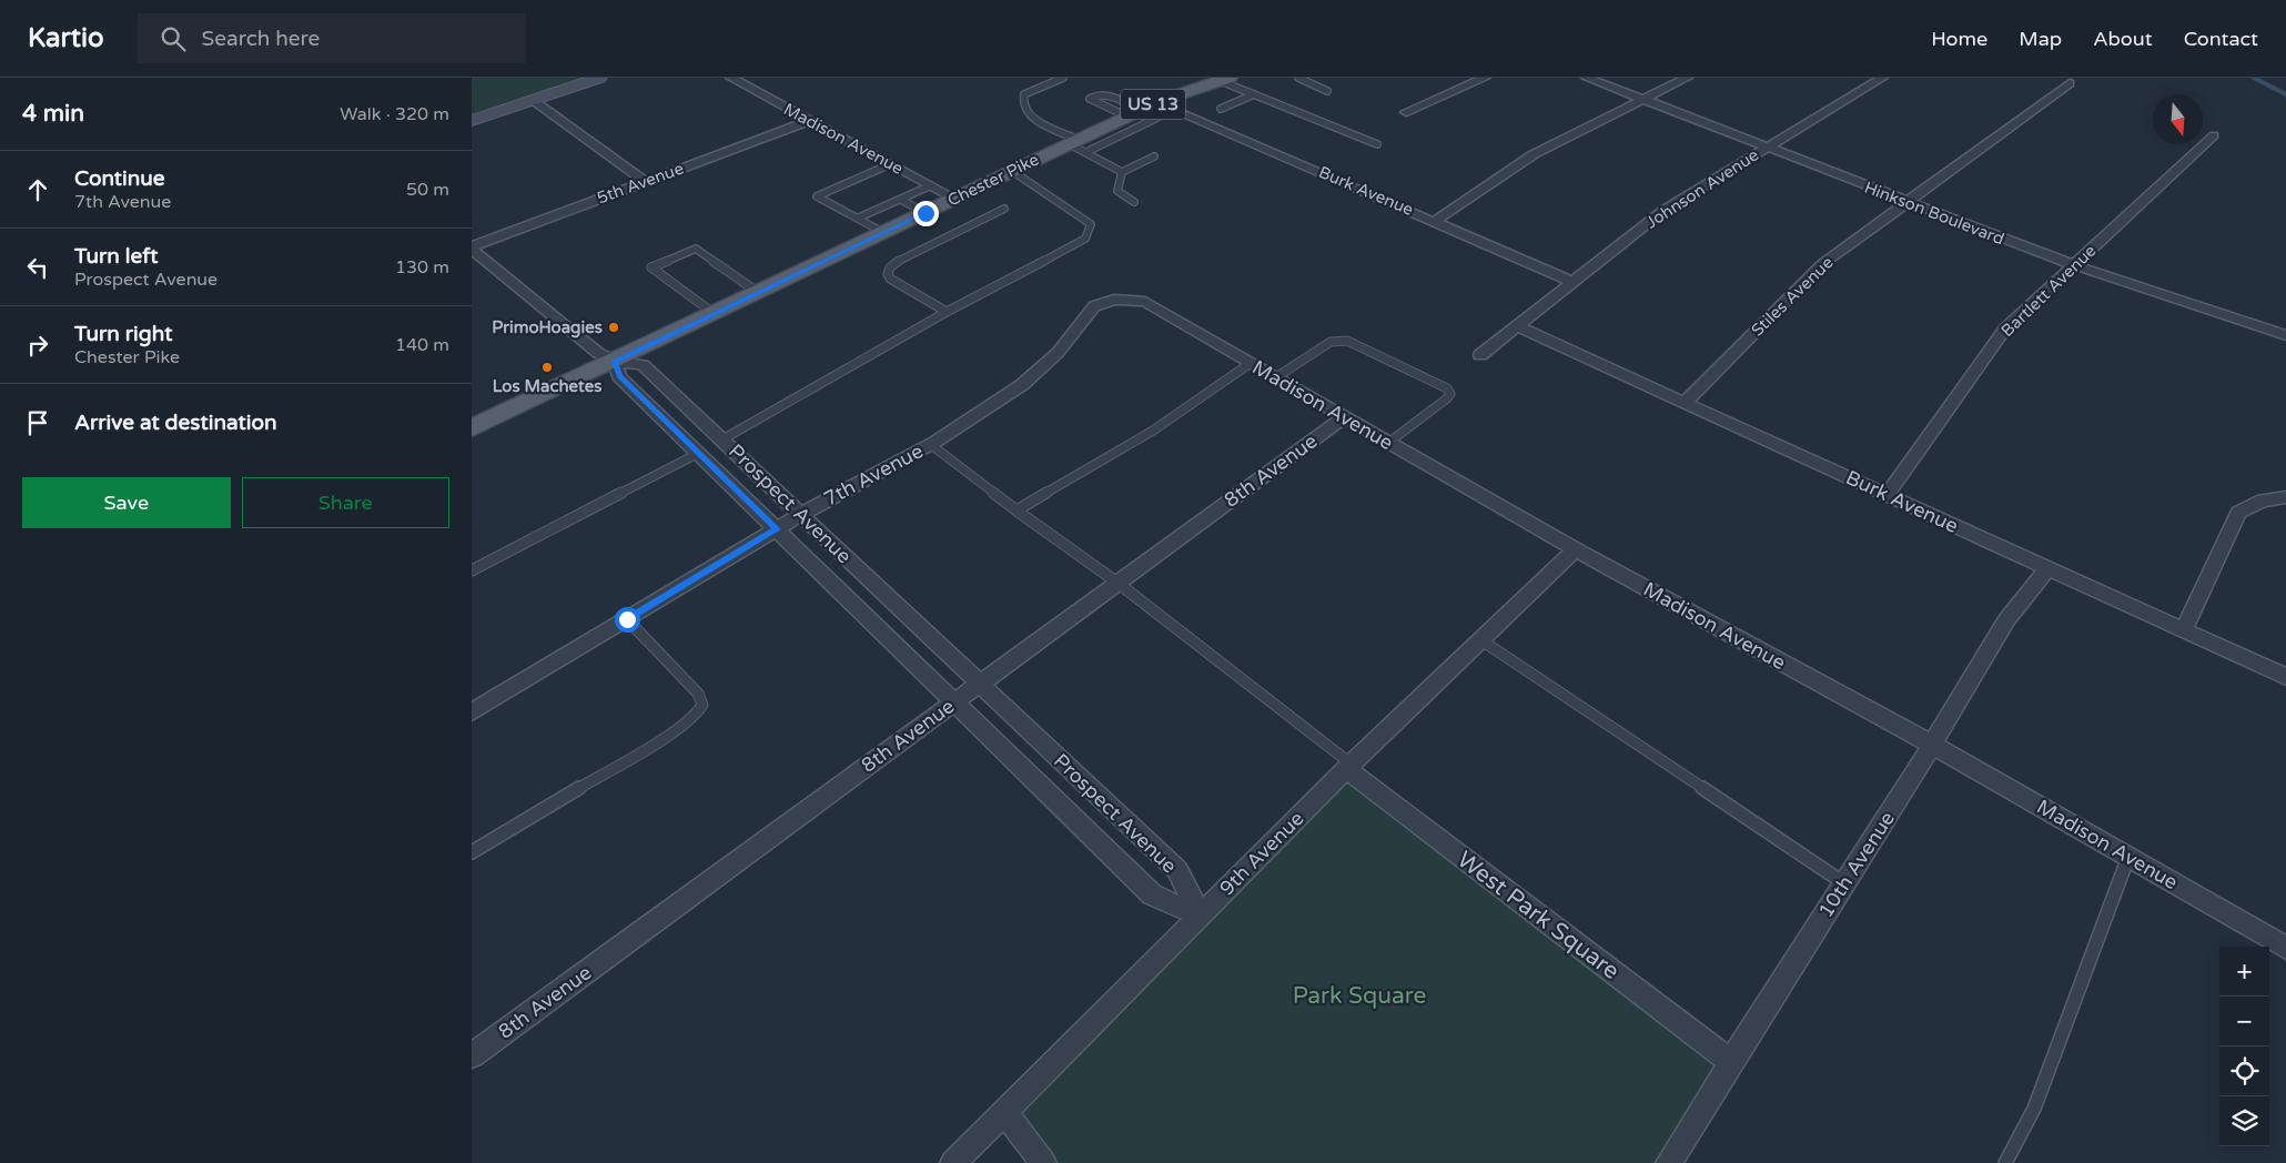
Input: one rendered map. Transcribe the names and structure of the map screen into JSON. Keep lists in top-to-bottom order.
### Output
{
  "streets": {
    "main road": ["US 13", "Chester Pike"],
    "street": [
      "Madison Avenue",
      "5th Avenue",
      "Johnson Avenue",
      "Burk Avenue",
      "Hinkson Boulevard",
      "Bartlett Avenue",
      "Stiles Avenue",
      "8th Avenue",
      "7th Avenue",
      "Prospect Avenue",
      "9th Avenue",
      "10th Avenue",
      "West Park Square"
    ]
  },
  "crossings": [
    ["US 13", "Chester Pike"],
    ["US 13", "Burk Avenue"],
    ["Madison Avenue", "Chester Pike"],
    ["Madison Avenue", "5th Avenue"],
    ["Madison Avenue", "8th Avenue"],
    ["Madison Avenue", "7th Avenue"],
    ["Madison Avenue", "9th Avenue"],
    ["Madison Avenue", "10th Avenue"],
    ["Chester Pike", "Prospect Avenue"],
    ["5th Avenue", "Prospect Avenue"],
    ["Johnson Avenue", "Burk Avenue"],
    ["Johnson Avenue", "Hinkson Boulevard"],
    ["Burk Avenue", "Bartlett Avenue"],
    ["Burk Avenue", "Stiles Avenue"],
    ["Burk Avenue", "10th Avenue"],
    ["Hinkson Boulevard", "Bartlett Avenue"],
    ["Hinkson Boulevard", "Stiles Avenue"],
    ["8th Avenue", "Prospect Avenue"],
    ["7th Avenue", "Prospect Avenue"],
    ["Prospect Avenue", "9th Avenue"],
    ["9th Avenue", "West Park Square"],
    ["10th Avenue", "West Park Square"]
  ],
  "parks": ["Park Square"],
  "places": ["PrimoHoagies", "Los Machetes"],
  "north": "bottom",
  "page": {
    "header": "Kartio",
    "search": "Search here",
    "nav": [
      "Home",
      "Map",
      "About",
      "Contact"
    ],
    "heading": ["4 min", "Walk · 320 m"],
    "list": [
      ["Continue", "7th Avenue", "50 m"],
      ["Turn left", "Prospect Avenue", "130 m"],
      ["Turn right", "Chester Pike", "140 m"],
      "Arrive at destination"
    ],
    "buttons": ["Save", "Share"],
    "map_buttons": ["+", "−"]
  }
}
